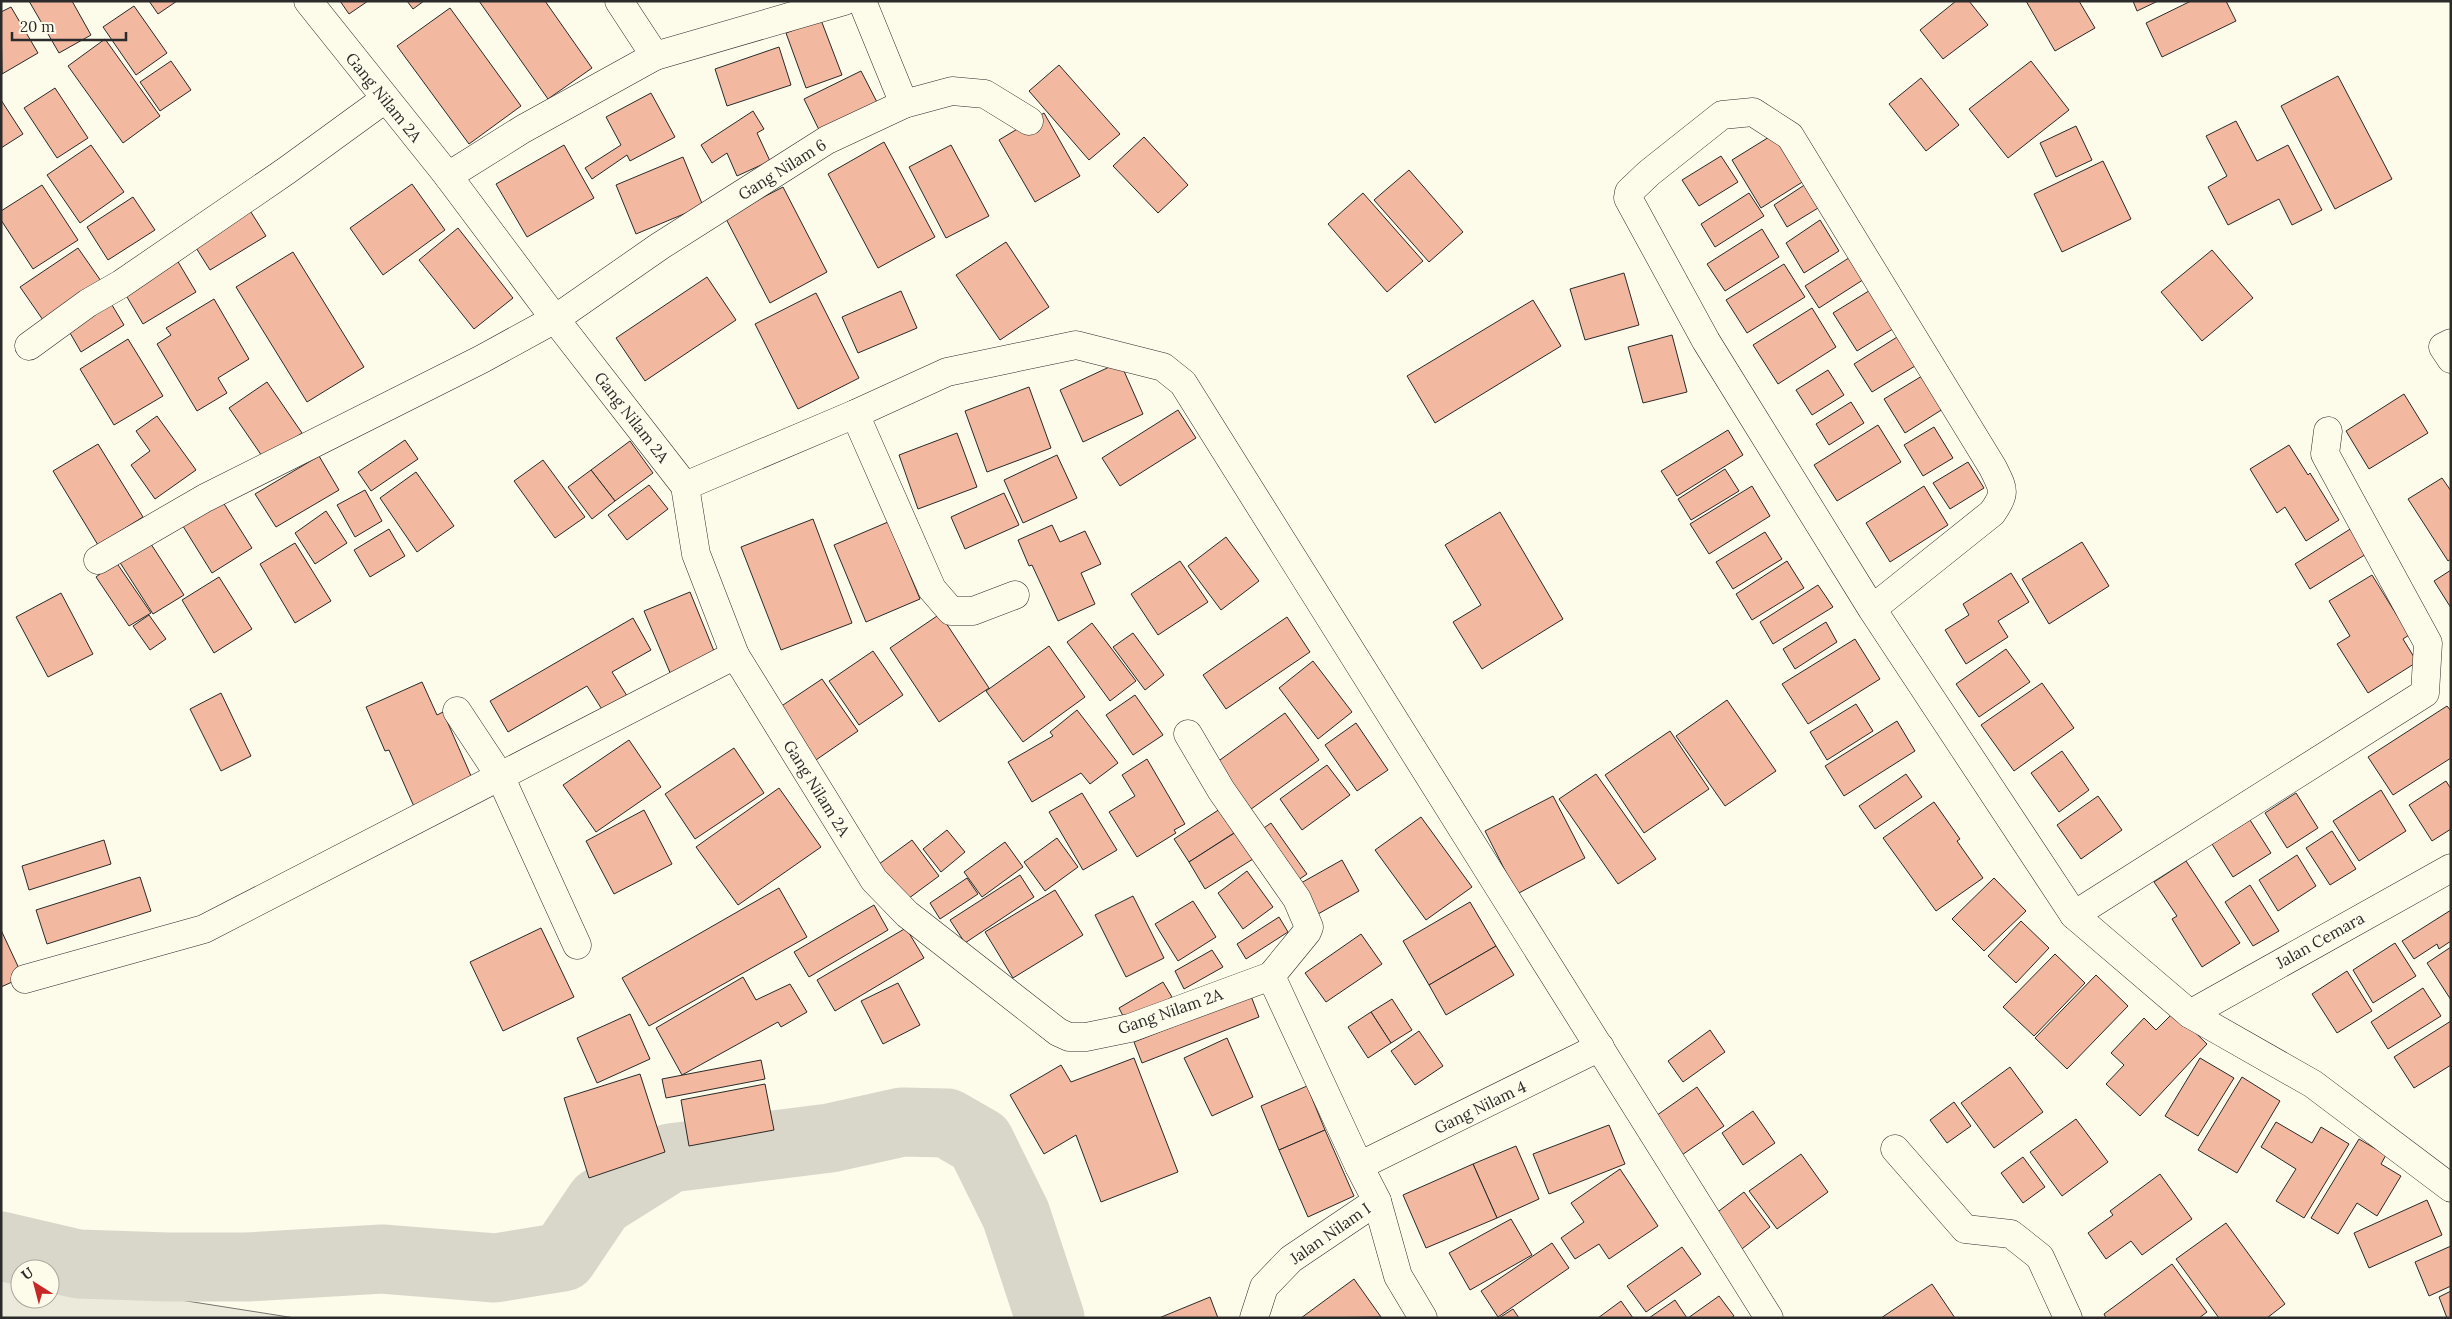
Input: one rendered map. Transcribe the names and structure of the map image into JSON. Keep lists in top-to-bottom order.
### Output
{
  "streets": {
    "street": [
      "Gang Nilam 2A",
      "Gang Nilam 6",
      "Jalan Cemara",
      "Gang Nilam 4",
      "Jalan Nilam I"
    ]
  },
  "crossings": [
    ["Gang Nilam 2A", "Gang Nilam 6"]
  ],
  "scale_bar": "20 m",
  "north": "top left"
}
